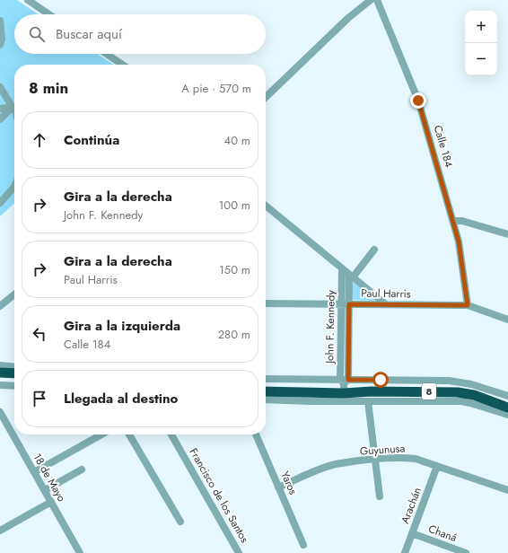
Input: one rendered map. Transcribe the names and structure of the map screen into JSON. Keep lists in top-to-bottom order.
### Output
{
  "streets": {
    "highway": ["8"],
    "street": [
      "Calle 184",
      "Paul Harris",
      "John F. Kennedy",
      "Guyunusa",
      "18 de Mayo",
      "Yaros",
      "Francisco de los Santos",
      "Arachán",
      "Chaná"
    ]
  },
  "crossings": [
    ["Calle 184", "Paul Harris"],
    ["Paul Harris", "John F. Kennedy"],
    ["John F. Kennedy", "8"],
    ["Guyunusa", "Yaros"],
    ["Guyunusa", "Arachán"],
    ["Arachán", "Chaná"]
  ],
  "page": {
    "map_buttons": ["+", "−"],
    "search": "Buscar aquí",
    "heading": ["8 min", "A pie · 570 m"],
    "list": [
      ["Continúa", "40 m"],
      ["Gira a la derecha", "John F. Kennedy", "100 m"],
      ["Gira a la derecha", "Paul Harris", "150 m"],
      ["Gira a la izquierda", "Calle 184", "280 m"],
      "Llegada al destino"
    ]
  }
}
